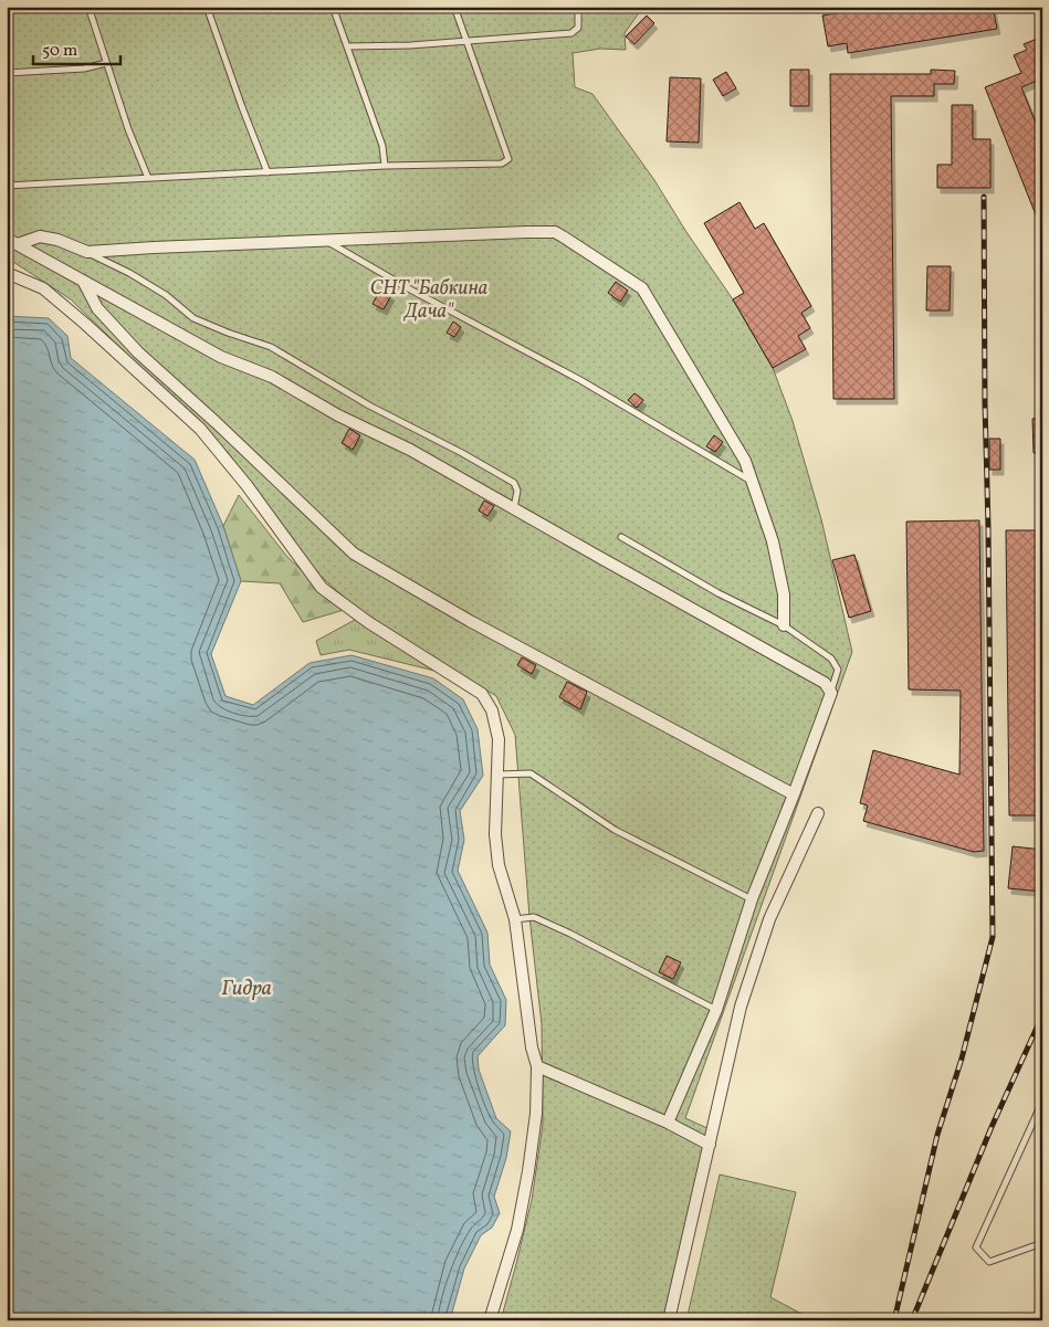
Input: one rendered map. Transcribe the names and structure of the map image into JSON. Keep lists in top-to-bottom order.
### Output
{
  "water": ["Гидра"],
  "parks": ["СНТ \"Бабкина Дача\""],
  "scale_bar": "50 m"
}
